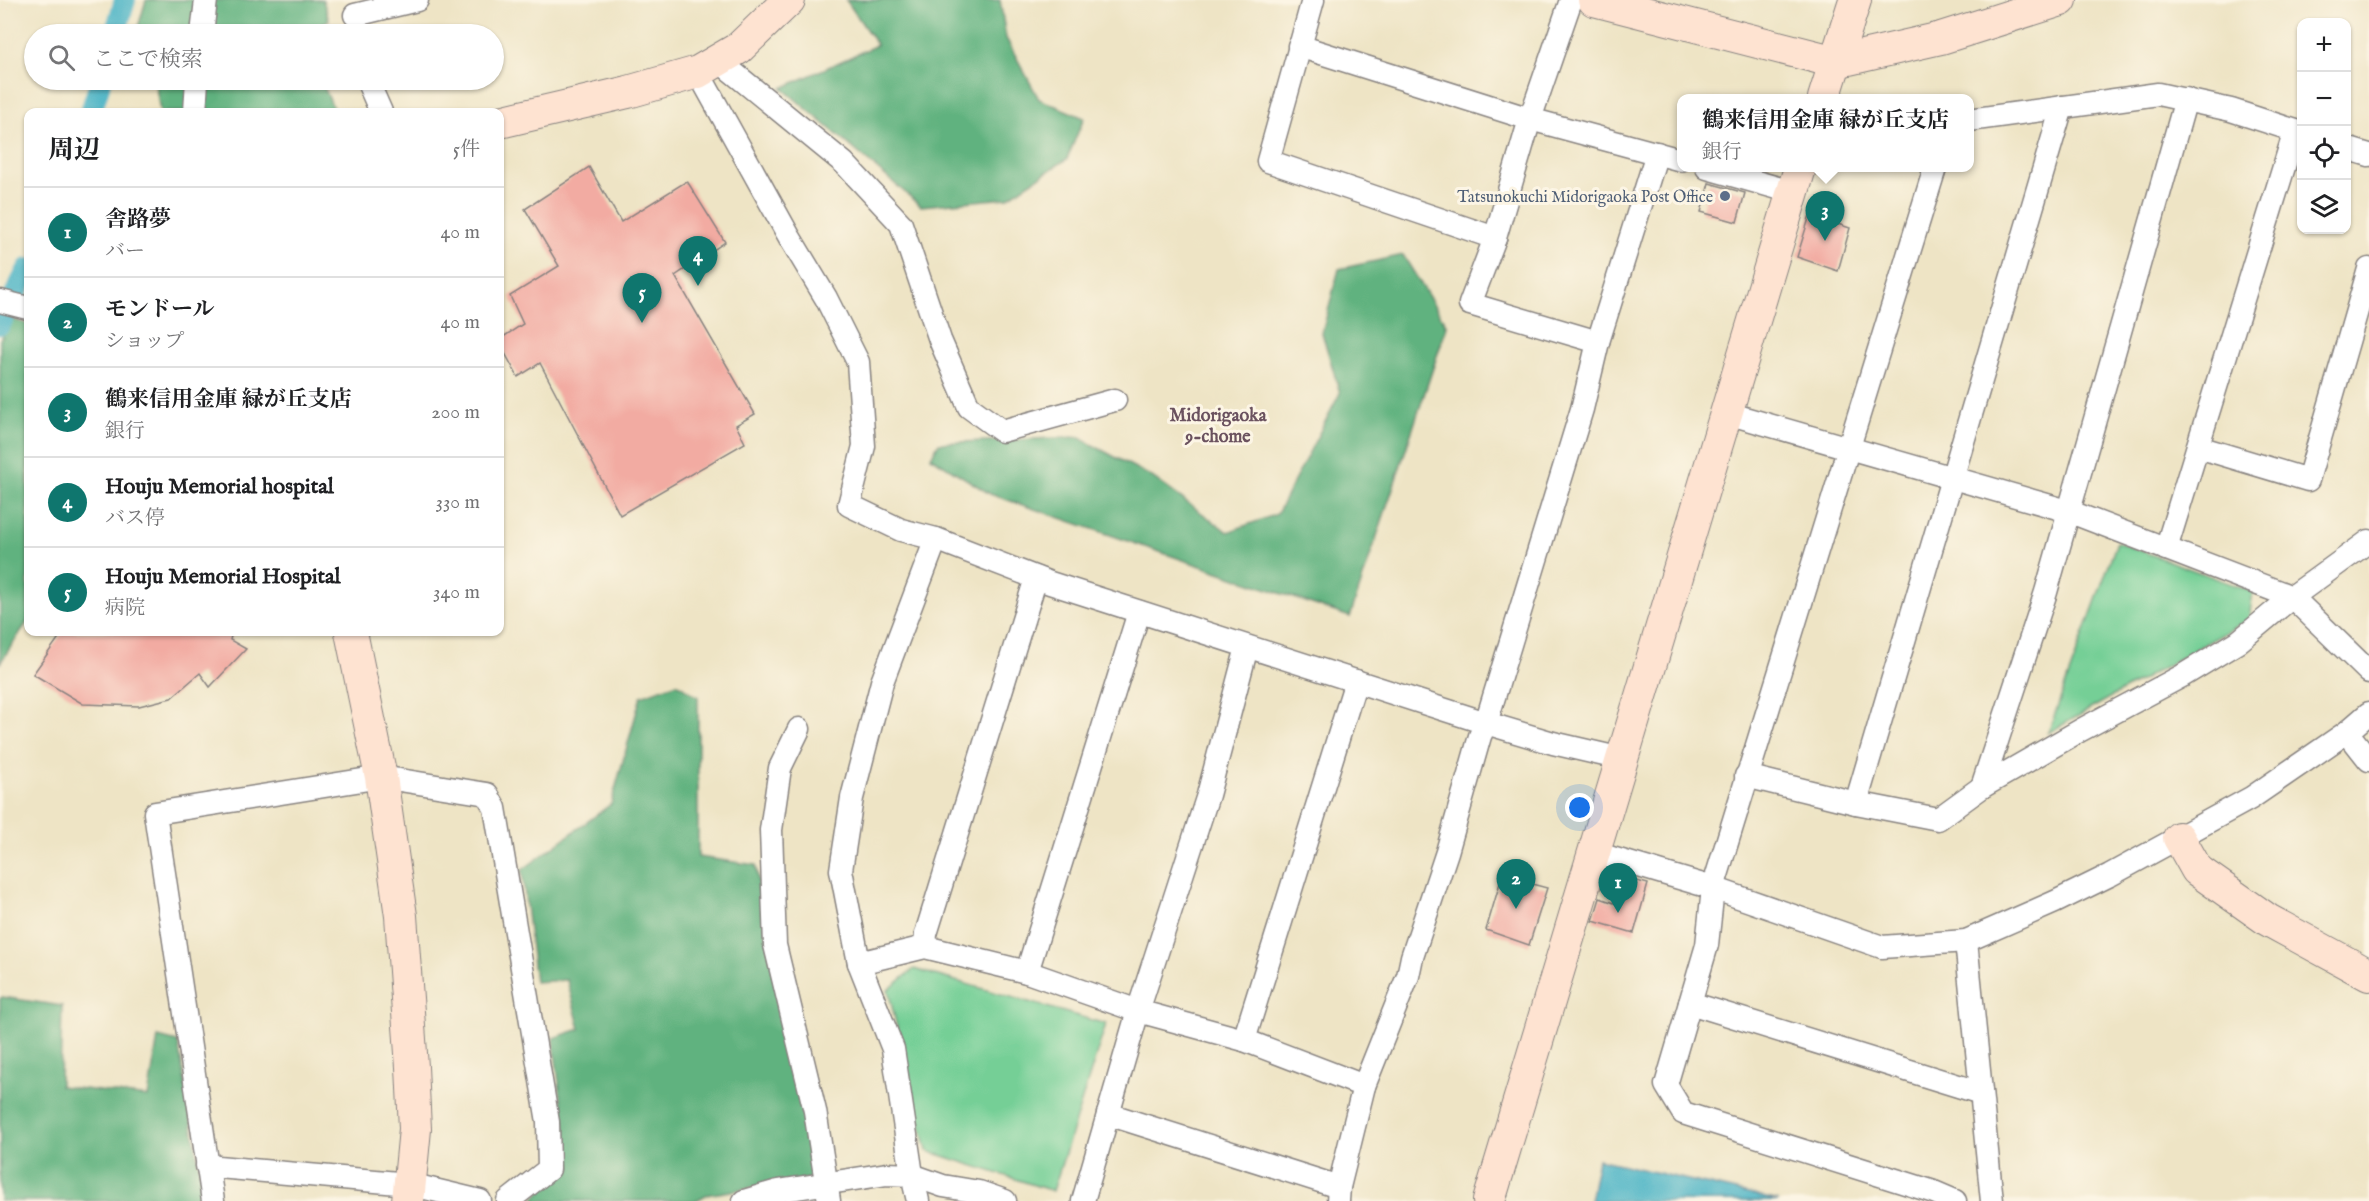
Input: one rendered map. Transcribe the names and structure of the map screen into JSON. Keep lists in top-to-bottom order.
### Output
{
  "districts": ["Midorigaoka 9-chome"],
  "places": ["Tatsunokuchi Midorigaoka Post Office"],
  "page": {
    "map_buttons": ["+", "−"],
    "search": "ここで検索",
    "popup": ["鶴来信用金庫 緑が丘支店", "銀行"],
    "heading": ["周辺", "5件"],
    "list": [
      {
        "mark": "1",
        "name": "舎路夢",
        "note": "バー",
        "value": "40 m"
      },
      {
        "mark": "2",
        "name": "モンドール",
        "note": "ショップ",
        "value": "40 m"
      },
      {
        "mark": "3",
        "name": "鶴来信用金庫 緑が丘支店",
        "note": "銀行",
        "value": "200 m"
      },
      {
        "mark": "4",
        "name": "Houju Memorial hospital",
        "note": "バス停",
        "value": "330 m"
      },
      {
        "mark": "5",
        "name": "Houju Memorial Hospital",
        "note": "病院",
        "value": "340 m"
      }
    ],
    "pins": [
      "3",
      "4",
      "5",
      "2",
      "1"
    ]
  }
}
